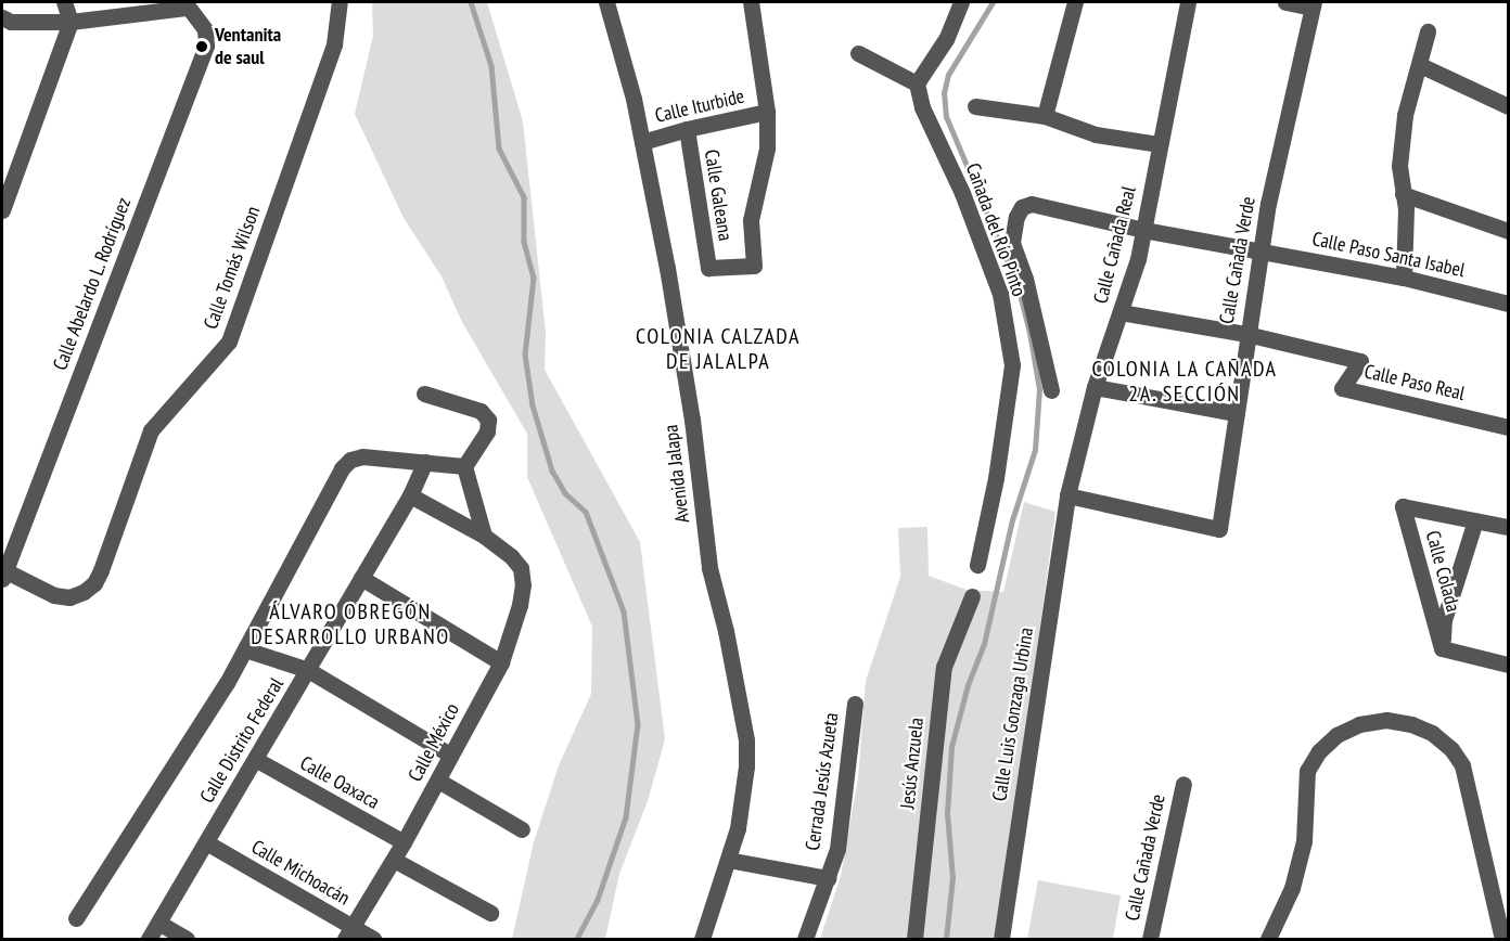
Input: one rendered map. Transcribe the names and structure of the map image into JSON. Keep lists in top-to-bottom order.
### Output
{
  "streets": {
    "street": [
      "Calle Iturbide",
      "Calle Galeana",
      "Cañada del Río Pinto",
      "Calle Cañada Real",
      "Calle Paso Santa Isabel",
      "Calle Cañada Verde",
      "Calle Tomás Wilson",
      "Calle Abelardo L. Rodríguez",
      "Calle Paso Real",
      "Avenida Jalapa",
      "Calle Colada",
      "Calle Luis Gonzaga Urbina",
      "Calle Distrito Federal",
      "Calle México",
      "Jesús Anzuela",
      "Cerrada Jesús Azueta",
      "Calle Oaxaca",
      "Calle Michoacán"
    ]
  },
  "crossings": [
    ["Calle Iturbide", "Calle Galeana"],
    ["Calle Iturbide", "Avenida Jalapa"],
    ["Calle Cañada Real", "Calle Paso Santa Isabel"],
    ["Calle Cañada Real", "Calle Cañada Verde"],
    ["Calle Cañada Real", "Calle Luis Gonzaga Urbina"],
    ["Calle Paso Santa Isabel", "Calle Cañada Verde"],
    ["Calle Cañada Verde", "Calle Paso Real"],
    ["Calle Cañada Verde", "Calle Luis Gonzaga Urbina"],
    ["Calle Tomás Wilson", "Calle Abelardo L. Rodríguez"],
    ["Calle Distrito Federal", "Calle Oaxaca"],
    ["Calle Distrito Federal", "Calle Michoacán"],
    ["Calle México", "Calle Oaxaca"],
    ["Calle México", "Calle Michoacán"]
  ],
  "districts": ["COLONIA CALZADA DE JALALPA", "COLONIA LA CAÑADA 2A. SECCIÓN", "ÁLVARO OBREGÓN DESARROLLO URBANO"],
  "places": ["Ventanita de saul"]
}
